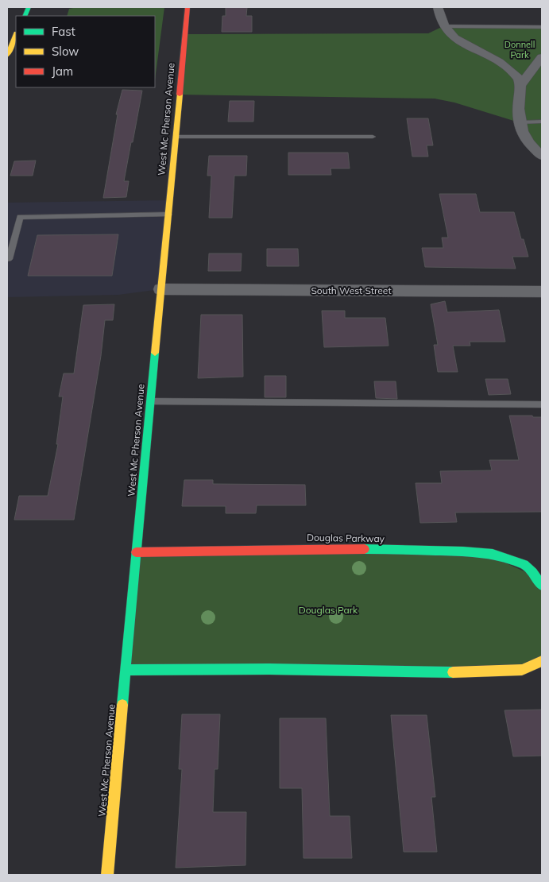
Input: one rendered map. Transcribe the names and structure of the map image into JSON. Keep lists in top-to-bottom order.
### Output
{
  "streets": {
    "street": ["West Mc Pherson Avenue", "South West Street", "Douglas Parkway"]
  },
  "crossings": [
    ["West Mc Pherson Avenue", "South West Street"],
    ["West Mc Pherson Avenue", "Douglas Parkway"]
  ],
  "parks": ["Donnell Park", "Douglas Park"],
  "legend": ["Fast", "Slow", "Jam"]
}
